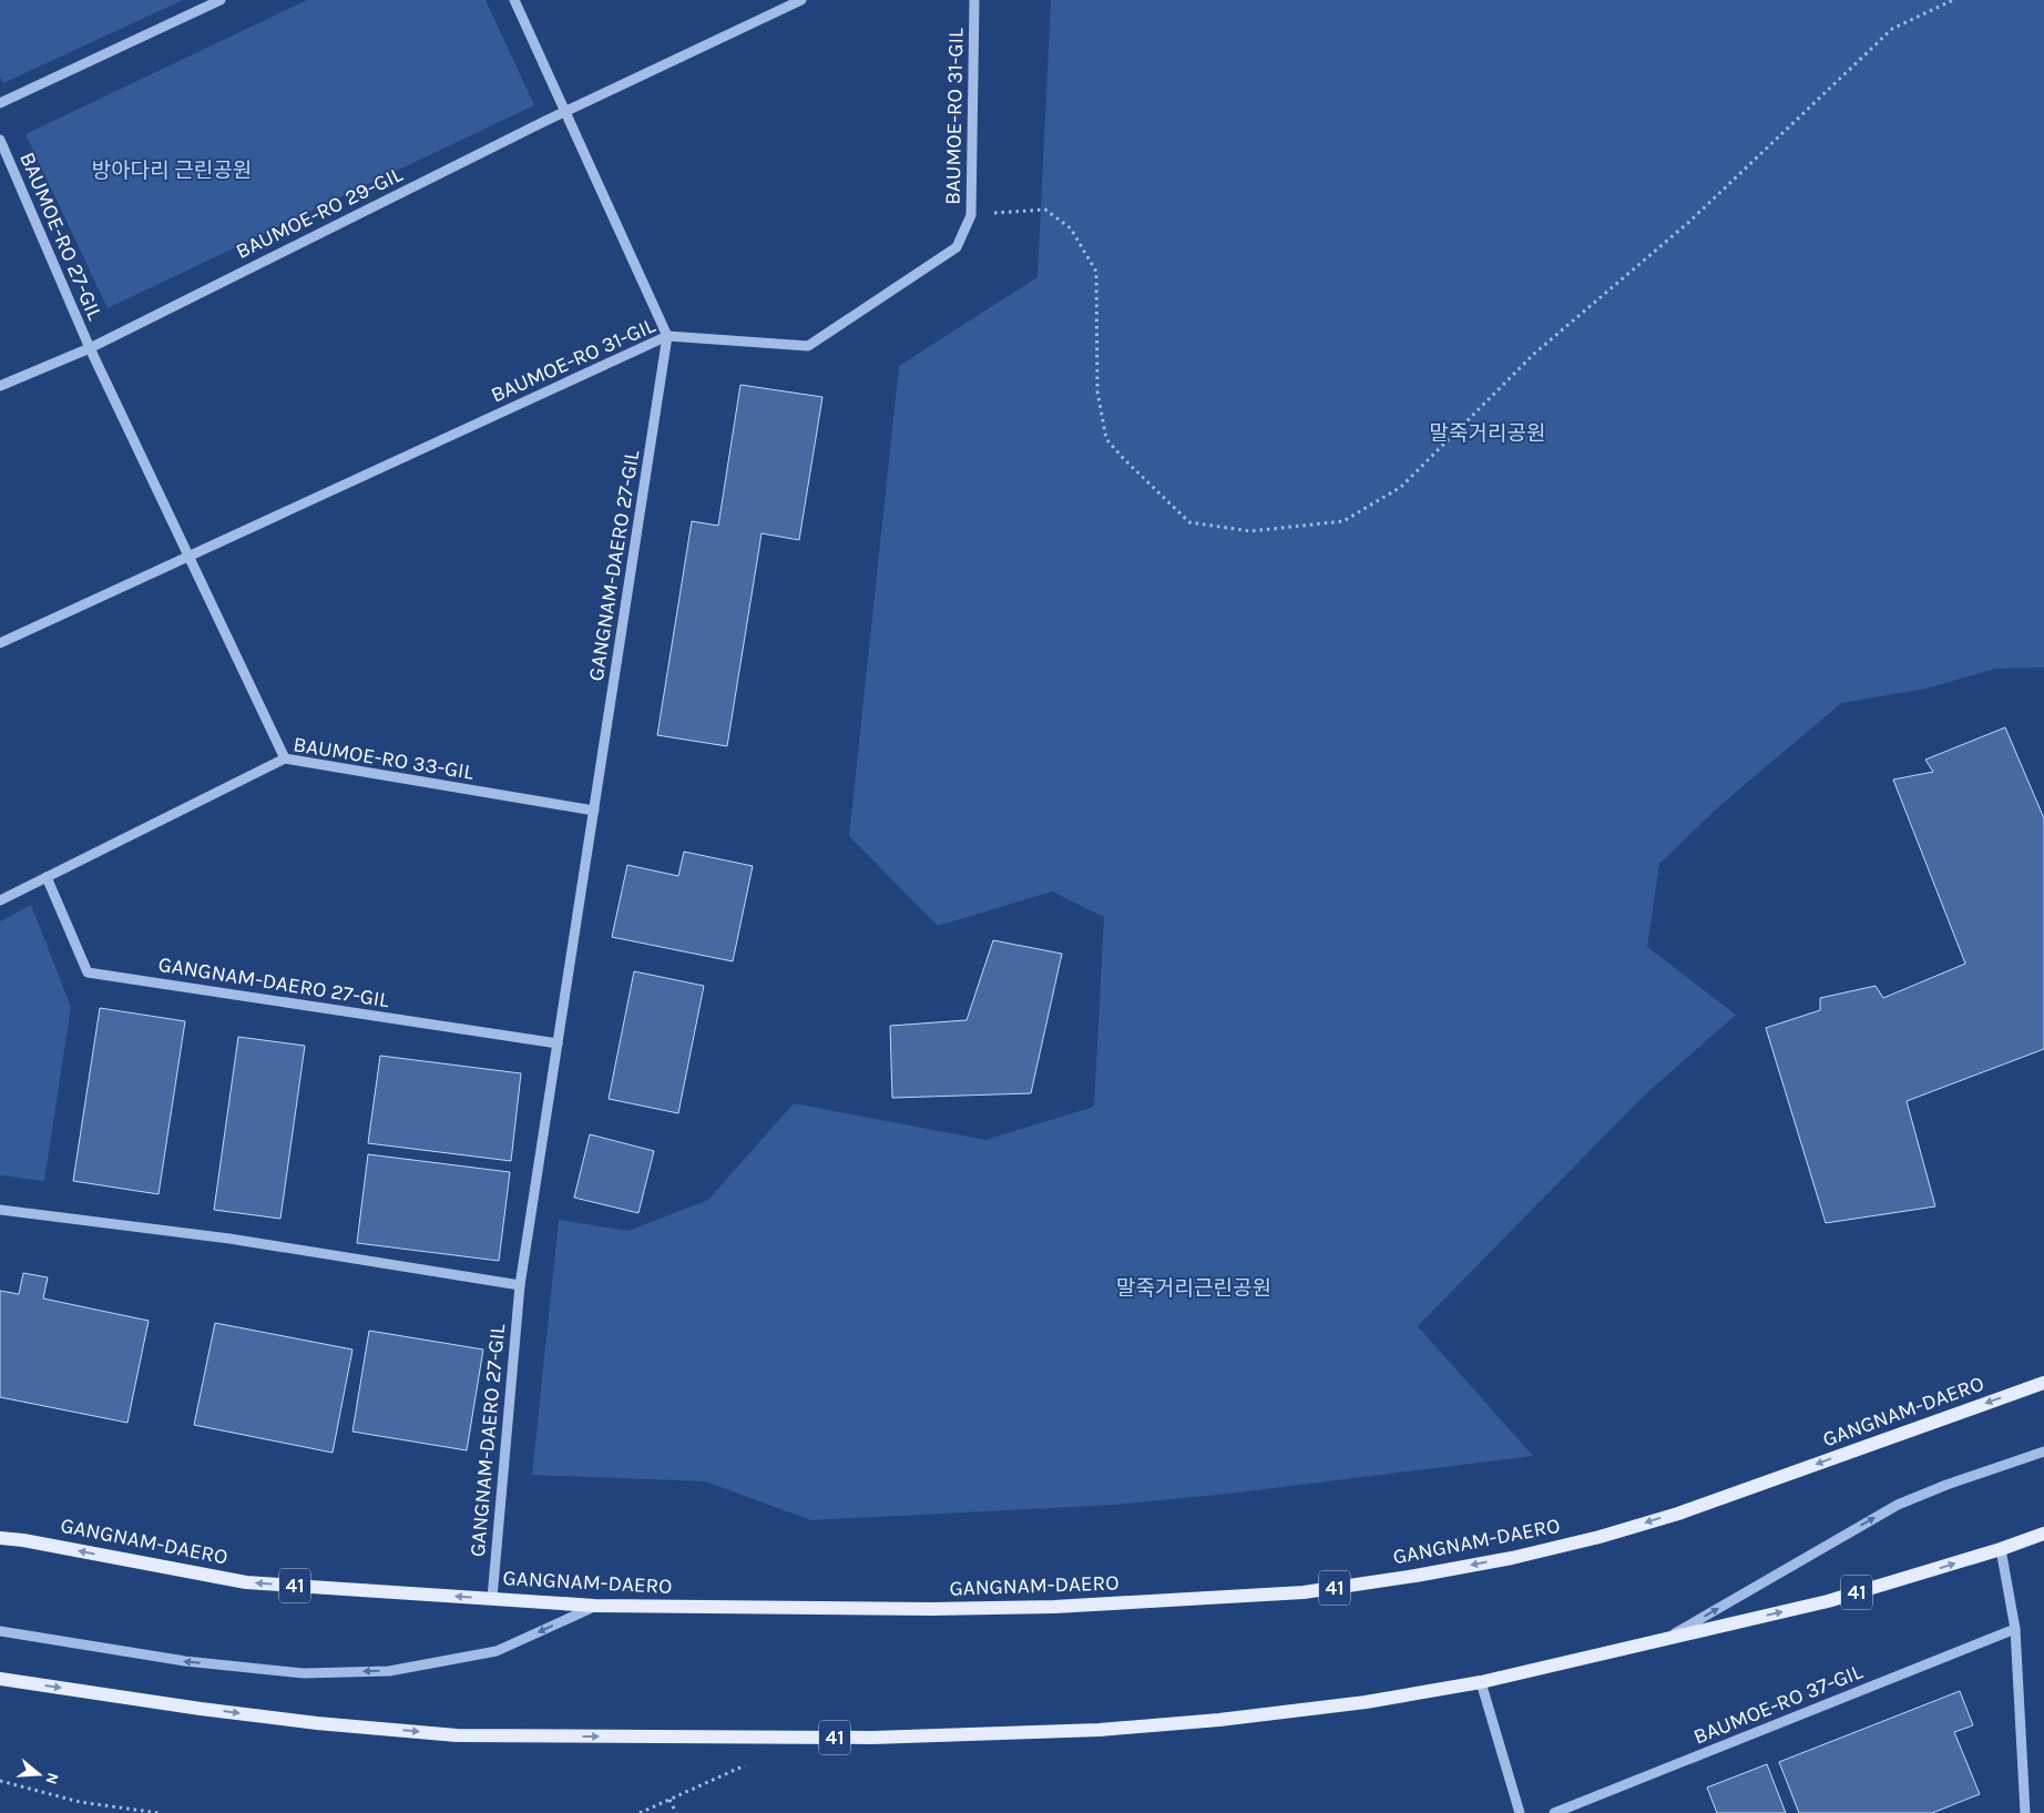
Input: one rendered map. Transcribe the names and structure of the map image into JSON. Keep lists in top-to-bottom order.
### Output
{
  "streets": {
    "main road": ["GANGNAM-DAERO", "41"],
    "street": [
      "BAUMOE-RO 31-GIL",
      "BAUMOE-RO 29-GIL",
      "BAUMOE-RO 27-GIL",
      "GANGNAM-DAERO 27-GIL",
      "BAUMOE-RO 33-GIL",
      "BAUMOE-RO 37-GIL"
    ]
  },
  "crossings": [
    ["BAUMOE-RO 31-GIL", "GANGNAM-DAERO 27-GIL"],
    ["BAUMOE-RO 29-GIL", "BAUMOE-RO 27-GIL"],
    ["GANGNAM-DAERO 27-GIL", "BAUMOE-RO 33-GIL"],
    ["GANGNAM-DAERO 27-GIL", "GANGNAM-DAERO"]
  ],
  "parks": ["방아다리 근린공원", "말죽거리공원", "말죽거리근린공원"],
  "north": "right"
}
